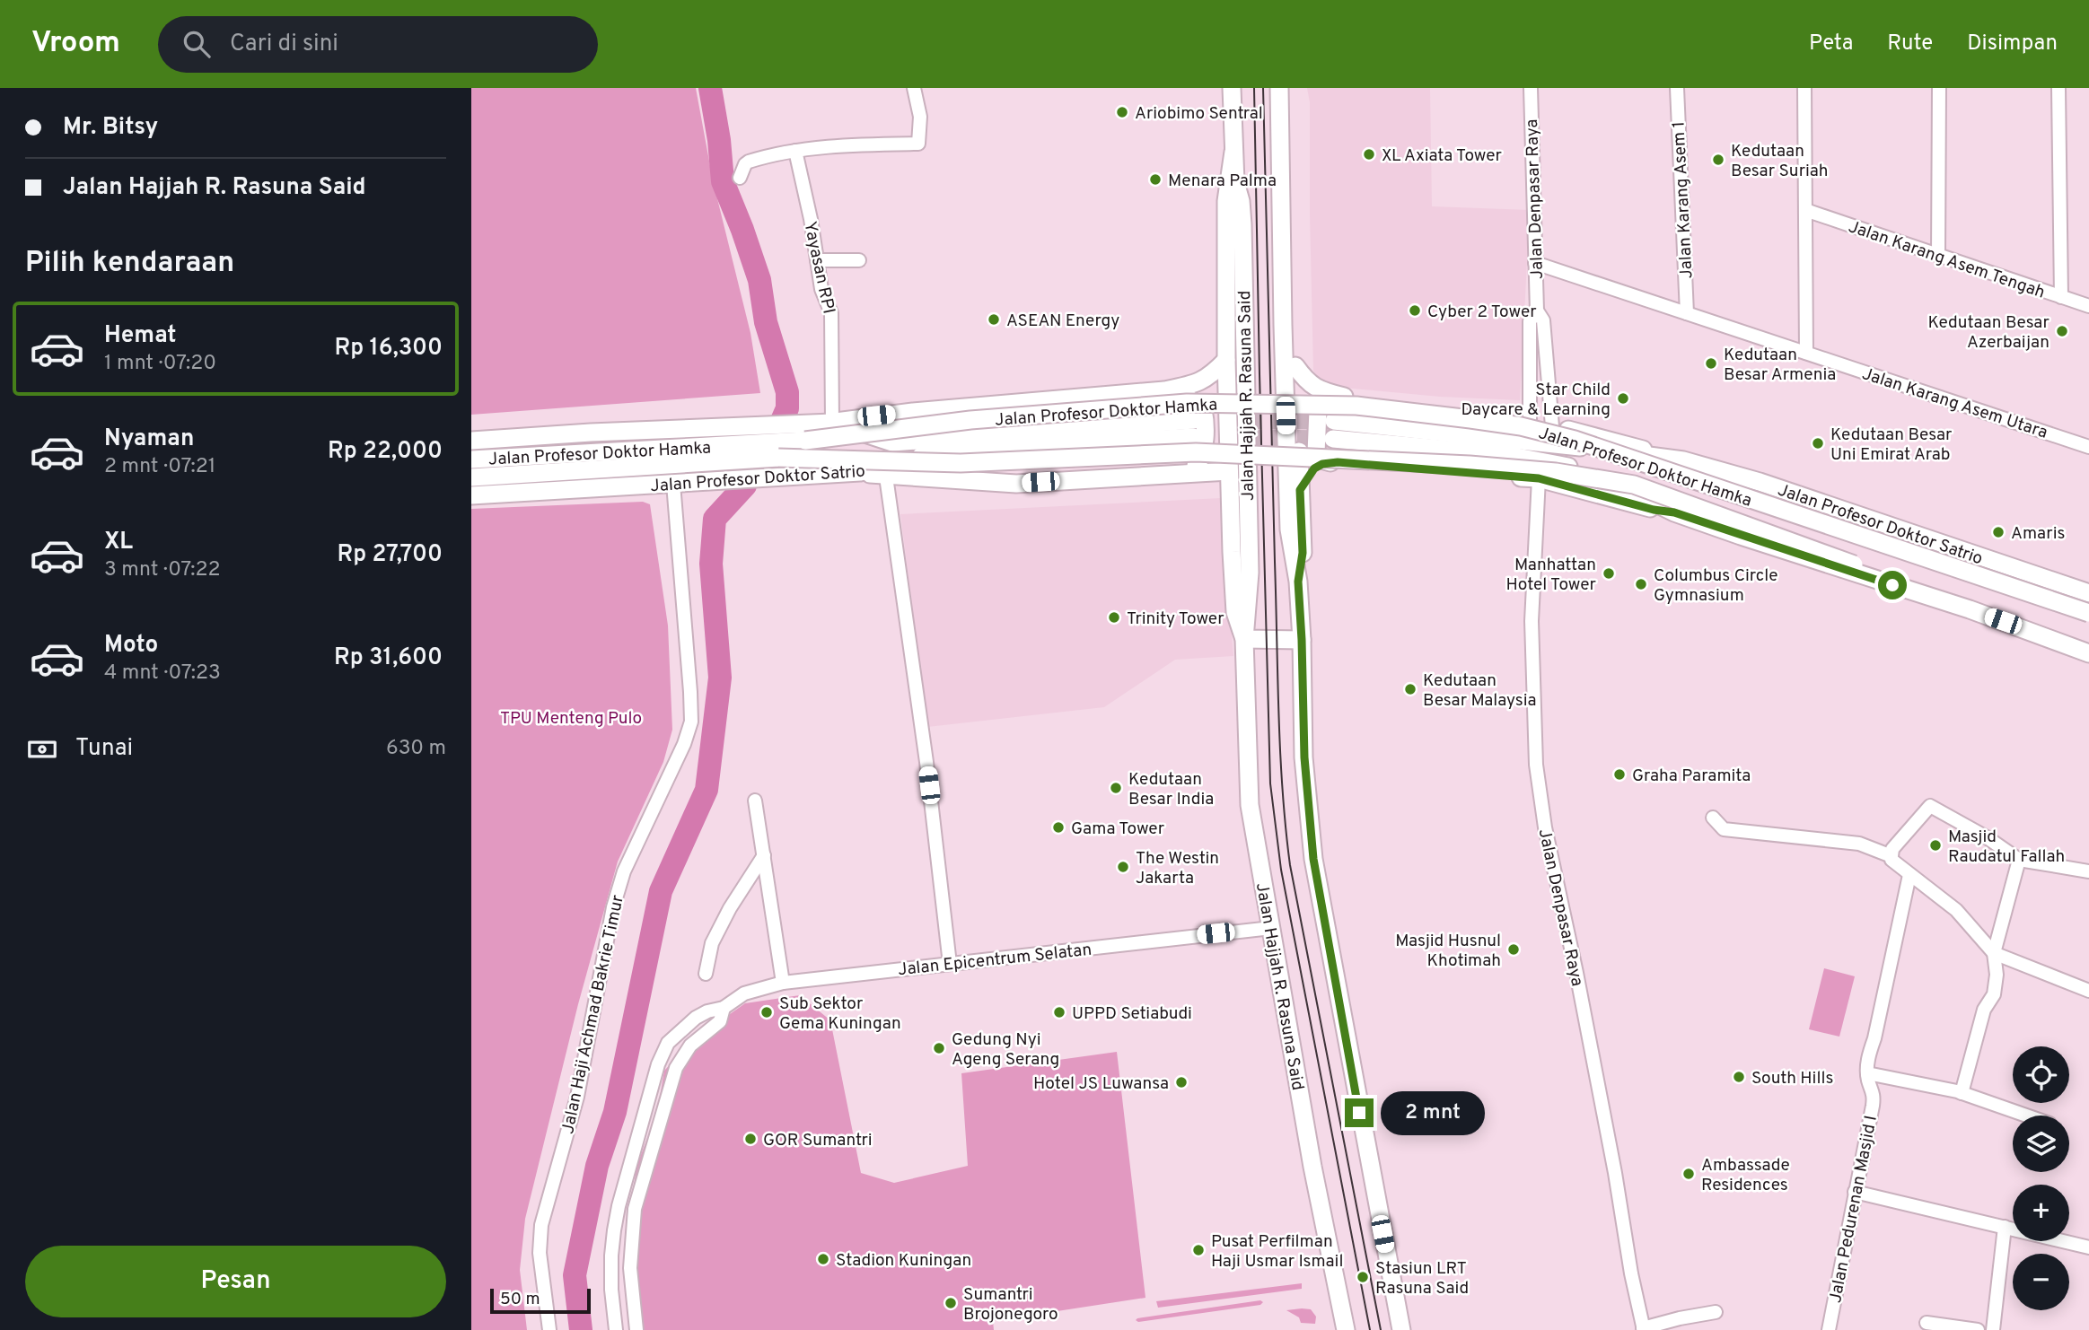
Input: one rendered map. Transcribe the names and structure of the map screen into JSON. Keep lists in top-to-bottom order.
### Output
{
  "streets": {
    "main road": ["Jalan Hajjah R. Rasuna Said", "Jalan Profesor Doktor Hamka", "Jalan Profesor Doktor Satrio"],
    "street": [
      "Jalan Denpasar Raya",
      "Jalan Karang Asem 1",
      "Jalan Karang Asem Tengah",
      "Yayasan RPI",
      "Jalan Karang Asem Utara",
      "Jalan Epicentrum Selatan",
      "Jalan Haji Achmad Bakrie Timur",
      "Jalan Pedurenan Masjid I"
    ]
  },
  "crossings": [
    ["Jalan Denpasar Raya", "Jalan Karang Asem Utara"],
    ["Jalan Karang Asem 1", "Jalan Karang Asem Utara"],
    ["Yayasan RPI", "Jalan Profesor Doktor Satrio"],
    ["Jalan Hajjah R. Rasuna Said", "Jalan Epicentrum Selatan"],
    ["Jalan Profesor Doktor Satrio", "Jalan Haji Achmad Bakrie Timur"]
  ],
  "parks": ["TPU Menteng Pulo"],
  "places": [
    "Ariobimo Sentral",
    "XL Axiata Tower",
    "Kedutaan Besar Suriah",
    "Menara Palma",
    "Cyber 2 Tower",
    "ASEAN Energy",
    "Kedutaan Besar Azerbaijan",
    "Kedutaan Besar Armenia",
    "Star Child Daycare & Learning",
    "Kedutaan Besar Uni Emirat Arab",
    "Amaris",
    "Manhattan Hotel Tower",
    "Columbus Circle Gymnasium",
    "Trinity Tower",
    "Kedutaan Besar Malaysia",
    "Graha Paramita",
    "Kedutaan Besar India",
    "Gama Tower",
    "Masjid Raudatul Fallah",
    "The Westin Jakarta",
    "Masjid Husnul Khotimah",
    "Sub Sektor Gema Kuningan",
    "UPPD Setiabudi",
    "Gedung Nyi Ageng Serang",
    "South Hills",
    "Hotel JS Luwansa",
    "GOR Sumantri",
    "Ambassade Residences",
    "Pusat Perfilman Haji Usmar Ismail",
    "Stadion Kuningan",
    "Stasiun LRT Rasuna Said",
    "Sumantri Brojonegoro"
  ],
  "scale_bar": "50 m",
  "page": {
    "header": "Vroom",
    "search": "Cari di sini",
    "nav": ["Peta", "Rute", "Disimpan"],
    "banner": ["Mr. Bitsy", "Jalan Hajjah R. Rasuna Said"],
    "heading": "Pilih kendaraan",
    "list": [
      {
        "name": "Hemat",
        "note": "1 mnt · 07:20",
        "value": "Rp 16,300"
      },
      {
        "name": "Nyaman",
        "note": "2 mnt · 07:21",
        "value": "Rp 22,000"
      },
      {
        "name": "XL",
        "note": "3 mnt · 07:22",
        "value": "Rp 27,700"
      },
      {
        "name": "Moto",
        "note": "4 mnt · 07:23",
        "value": "Rp 31,600"
      }
    ],
    "pay": ["Tunai", "630 m"],
    "map_buttons": ["+", "−"],
    "bubble": "2 mnt",
    "buttons": "Pesan",
    "scale": "50 m"
  }
}
